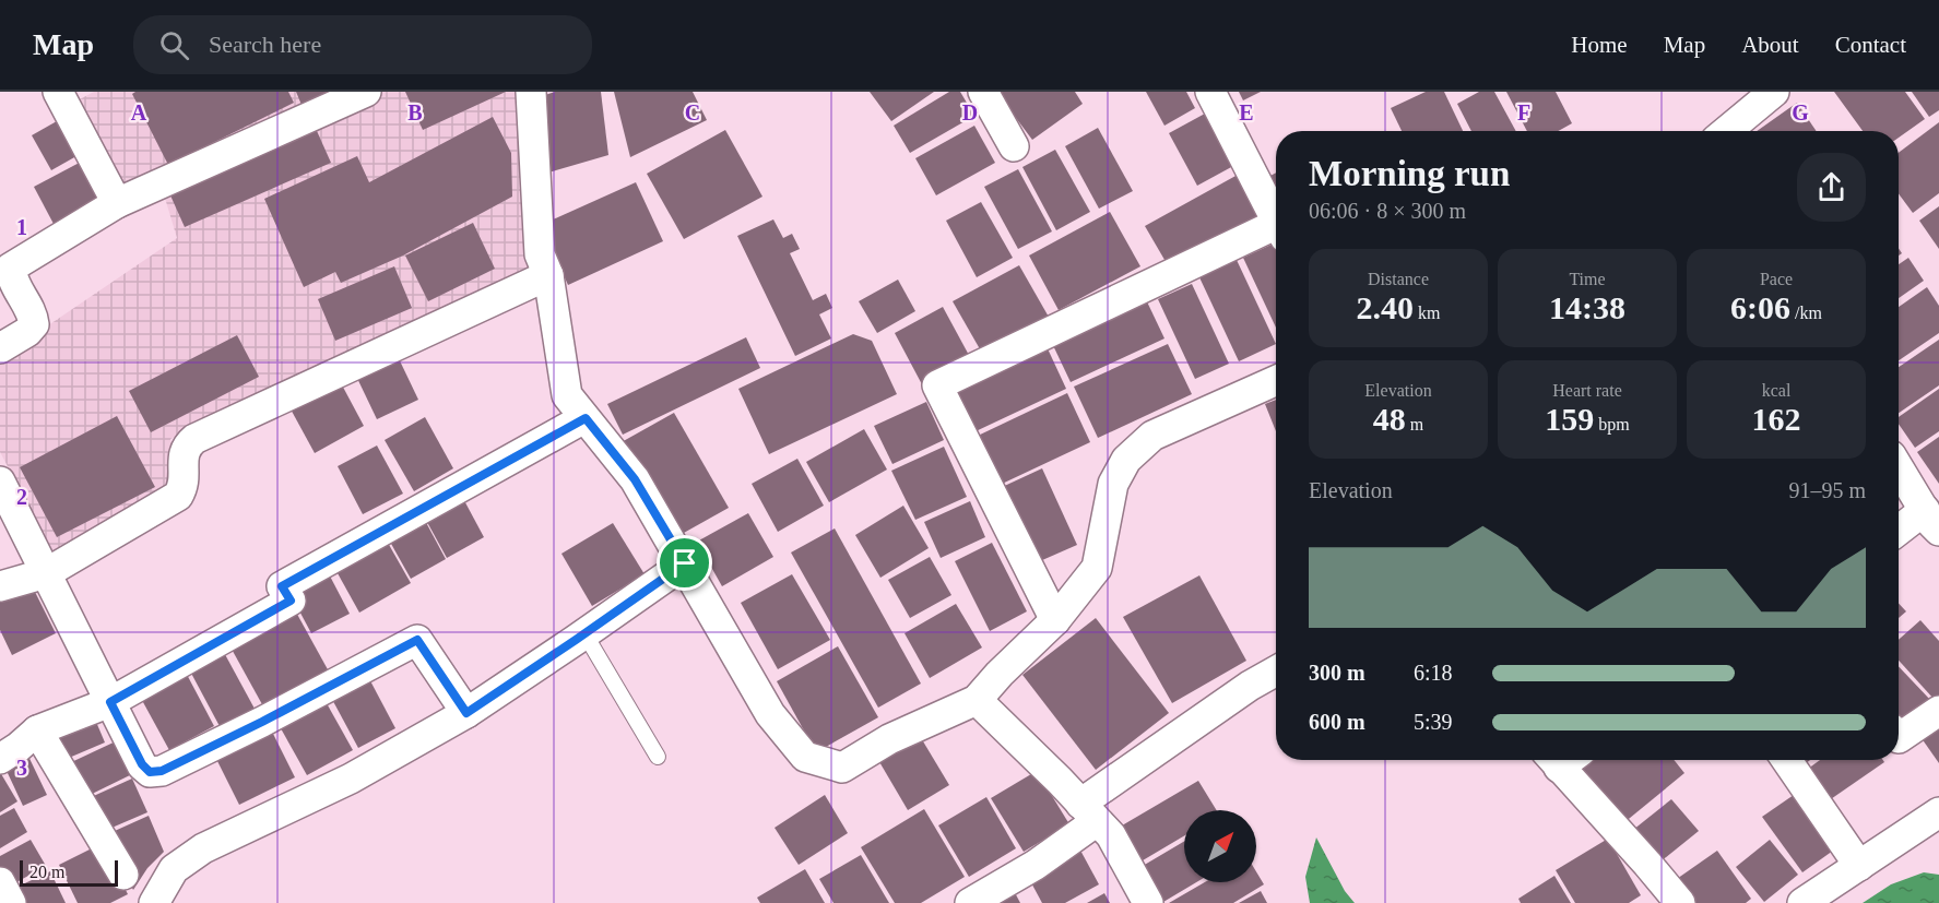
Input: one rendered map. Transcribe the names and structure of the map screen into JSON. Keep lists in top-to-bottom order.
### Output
{
  "scale_bar": "20 m",
  "north": "top right",
  "page": {
    "header": "Map",
    "search": "Search here",
    "nav": [
      "Home",
      "Map",
      "About",
      "Contact"
    ],
    "heading": ["Morning run", "06:06 · 8 × 300 m"],
    "stats": [
      ["Distance", "2.40 km"],
      ["Time", "14:38"],
      ["Pace", "6:06 /km"],
      ["Elevation", "48 m"],
      ["Heart rate", "159 bpm"],
      ["kcal", "162"]
    ],
    "chart": ["Elevation", "91–95 m"],
    "list": [
      {
        "name": "300 m",
        "note": "6:18"
      },
      {
        "name": "600 m",
        "note": "5:39"
      }
    ],
    "scale": "20 m"
  },
  "grid": {
    "columns": [
      "A",
      "B",
      "C",
      "D",
      "E",
      "F",
      "G"
    ],
    "rows": ["1", "2", "3"]
  }
}
